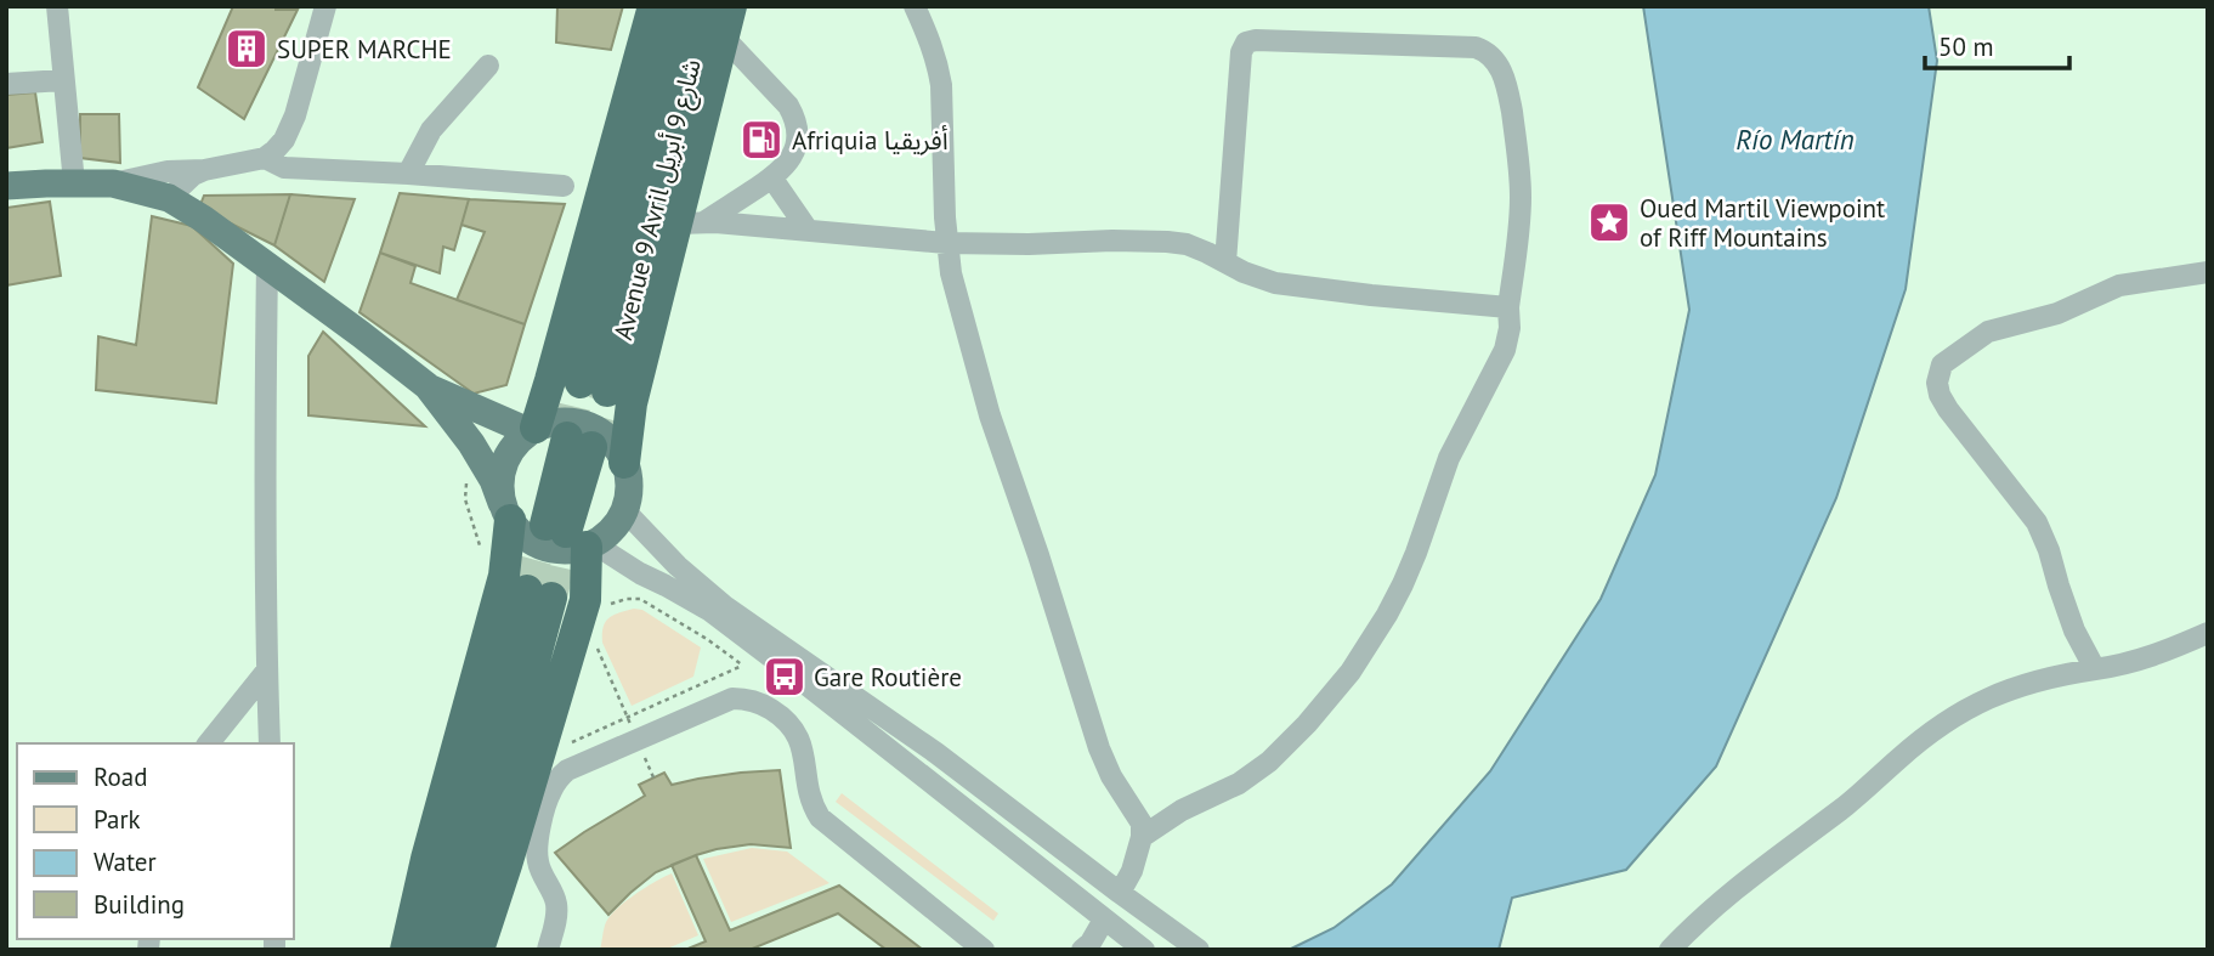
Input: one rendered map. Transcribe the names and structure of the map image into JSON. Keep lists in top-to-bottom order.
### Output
{
  "streets": {
    "highway": ["Avenue 9 Avril شارع 9 أبريل"]
  },
  "water": ["Río Martín"],
  "places": {
    "building": ["SUPER MARCHE"],
    "fuel station": ["Afriquia أفريقيا"],
    "place": ["Oued Martil Viewpoint of Riff Mountains"],
    "bus stop": ["Gare Routière"]
  },
  "legend": [
    "Road",
    "Park",
    "Water",
    "Building"
  ],
  "scale_bar": "50 m"
}
